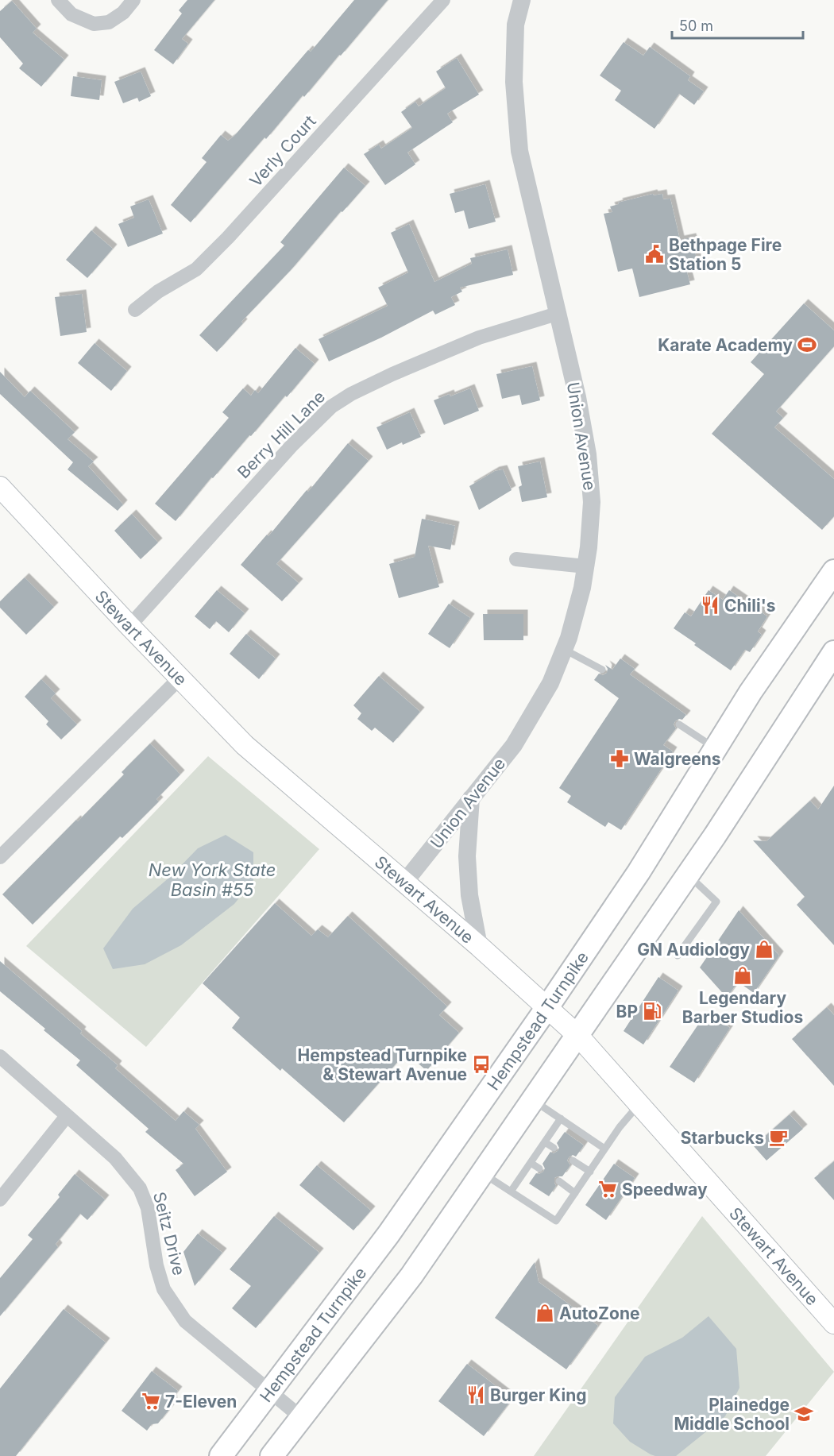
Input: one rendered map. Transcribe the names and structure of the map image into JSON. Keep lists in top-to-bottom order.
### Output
{
  "streets": {
    "main road": ["Stewart Avenue", "Hempstead Turnpike"],
    "street": [
      "Verly Court",
      "Berry Hill Lane",
      "Union Avenue",
      "Seitz Drive"
    ]
  },
  "crossings": [
    ["Berry Hill Lane", "Union Avenue"],
    ["Berry Hill Lane", "Stewart Avenue"],
    ["Union Avenue", "Stewart Avenue"],
    ["Stewart Avenue", "Hempstead Turnpike"],
    ["Hempstead Turnpike", "Seitz Drive"]
  ],
  "water": ["New York State Basin #55"],
  "places": {
    "public building": ["Bethpage Fire Station 5"],
    "sports": ["Karate Academy"],
    "restaurant": ["Chili's", "Burger King"],
    "pharmacy": ["Walgreens"],
    "shop": ["GN Audiology", "Legendary Barber Studios", "AutoZone"],
    "fuel station": ["BP"],
    "bus stop": ["Hempstead Turnpike & Stewart Avenue"],
    "cafe": ["Starbucks"],
    "supermarket": ["Speedway", "7-Eleven"],
    "school or university": ["Plainedge Middle School"]
  },
  "scale_bar": "50 m"
}
